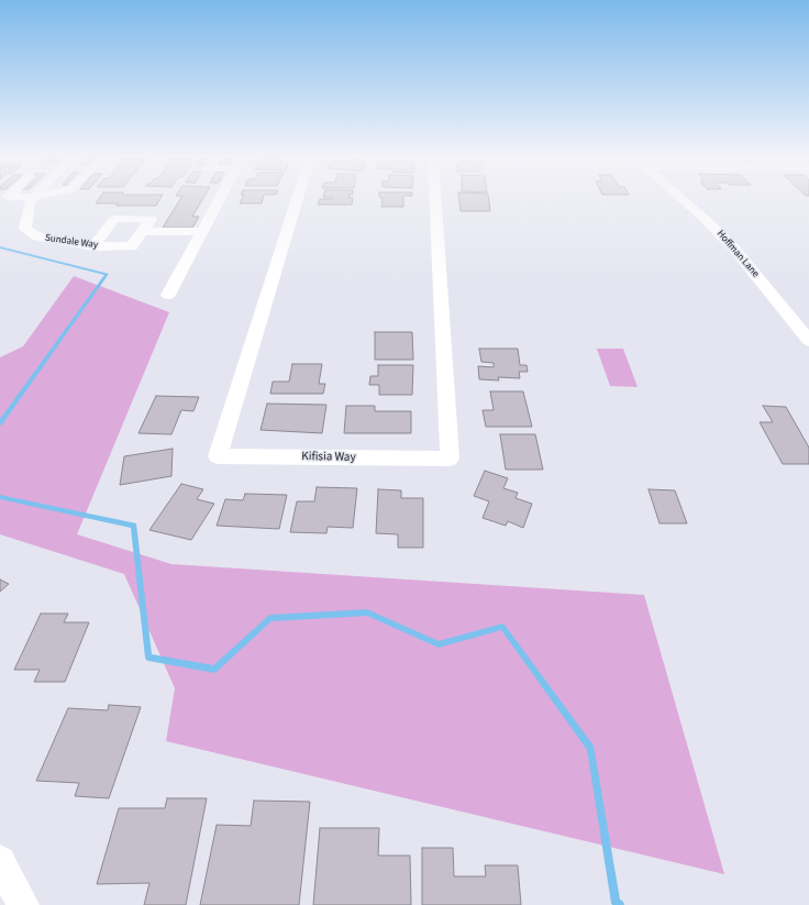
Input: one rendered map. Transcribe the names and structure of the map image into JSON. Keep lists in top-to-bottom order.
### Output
{
  "streets": {
    "street": ["Sundale Way", "Hoffman Lane", "Kifisia Way"]
  }
}
